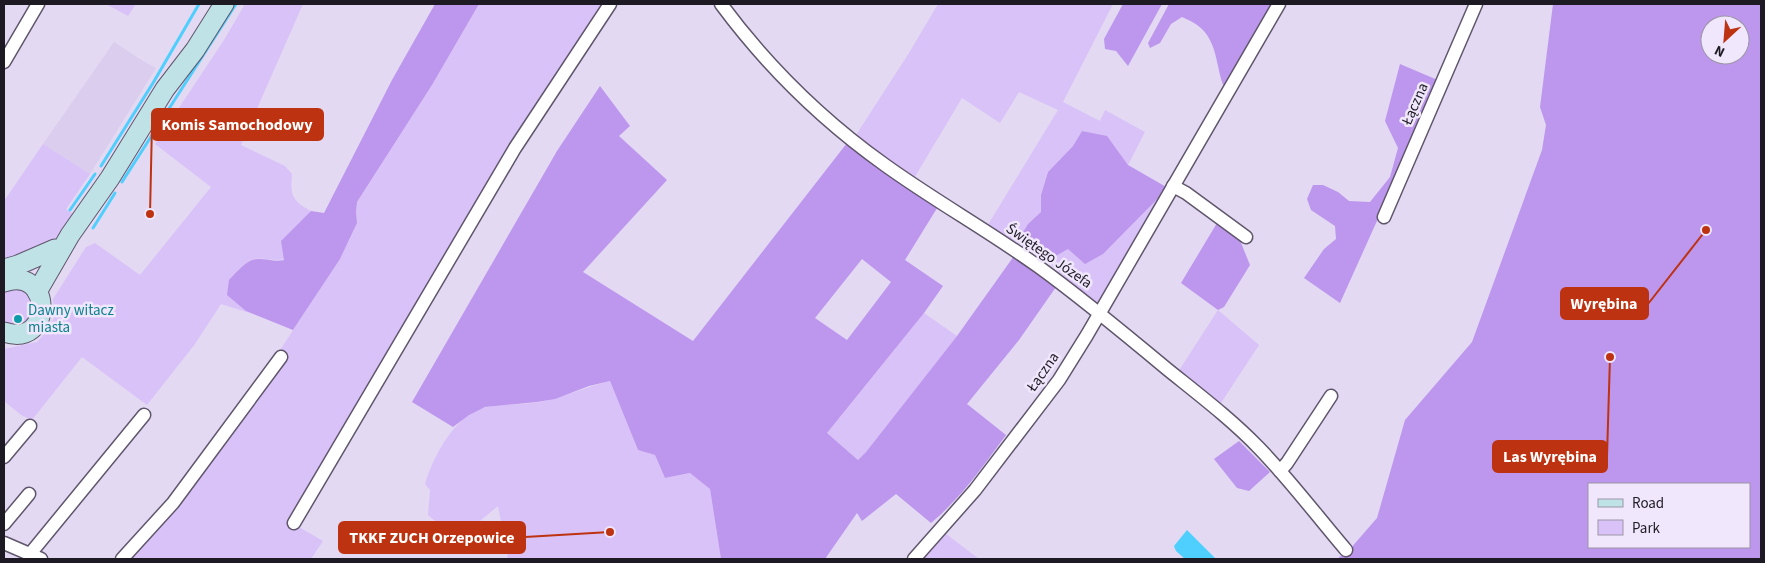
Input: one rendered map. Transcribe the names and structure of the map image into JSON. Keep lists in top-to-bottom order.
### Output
{
  "streets": {
    "street": ["Łączna", "Świętego Józefa"]
  },
  "crossings": [
    ["Łączna", "Świętego Józefa"]
  ],
  "places": [
    "Komis Samochodowy",
    "Wyrębina",
    "Dawny witacz miasta",
    "Las Wyrębina",
    "TKKF ZUCH Orzepowice"
  ],
  "legend": ["Road", "Park"],
  "north": "bottom left"
}
